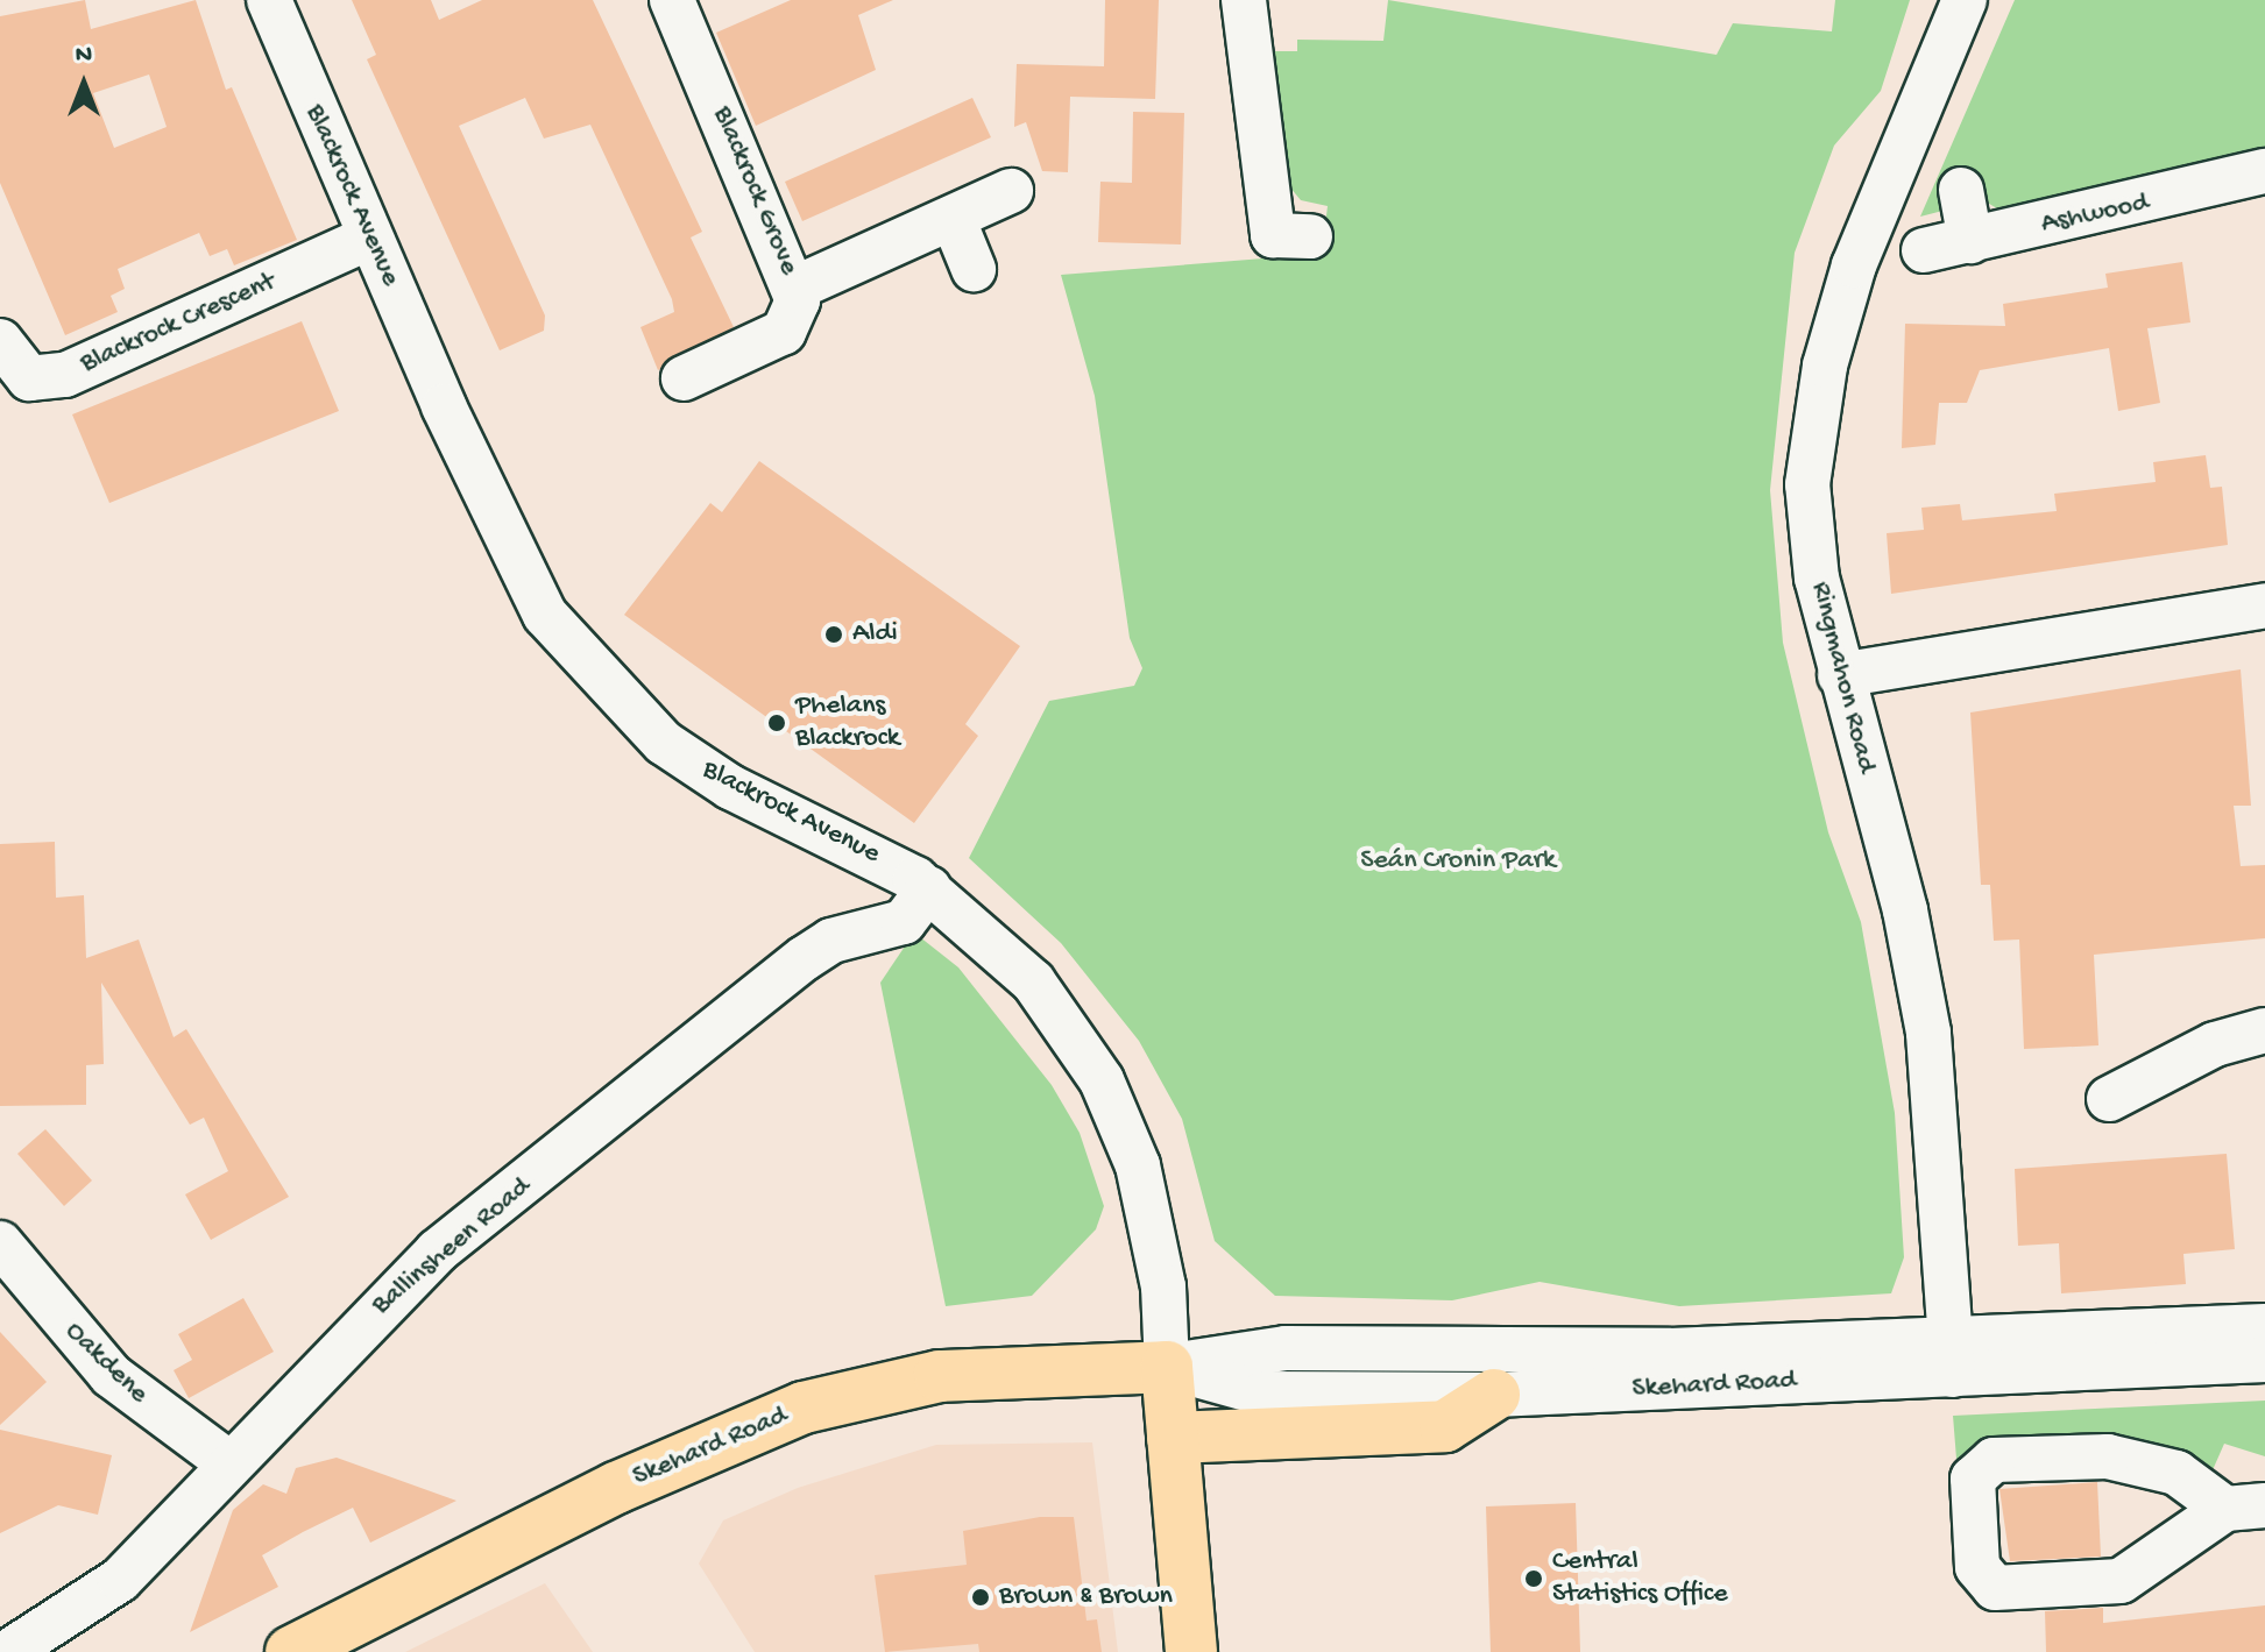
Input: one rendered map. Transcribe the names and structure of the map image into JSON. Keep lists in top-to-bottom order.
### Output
{
  "streets": {
    "main road": ["Skehard Road"],
    "street": [
      "Blackrock Grove",
      "Blackrock Avenue",
      "Ashwood",
      "Blackrock Crescent",
      "Ringmahon Road",
      "Ballinsheen Road",
      "Oakdene"
    ]
  },
  "crossings": [
    ["Blackrock Avenue", "Blackrock Crescent"],
    ["Blackrock Avenue", "Ballinsheen Road"],
    ["Blackrock Avenue", "Skehard Road"],
    ["Ringmahon Road", "Skehard Road"],
    ["Ballinsheen Road", "Oakdene"]
  ],
  "parks": ["Seán Cronin Park"],
  "places": [
    "Aldi",
    "Phelans Blackrock",
    "Central Statistics Office",
    "Brown & Brown"
  ],
  "north": "top"
}
